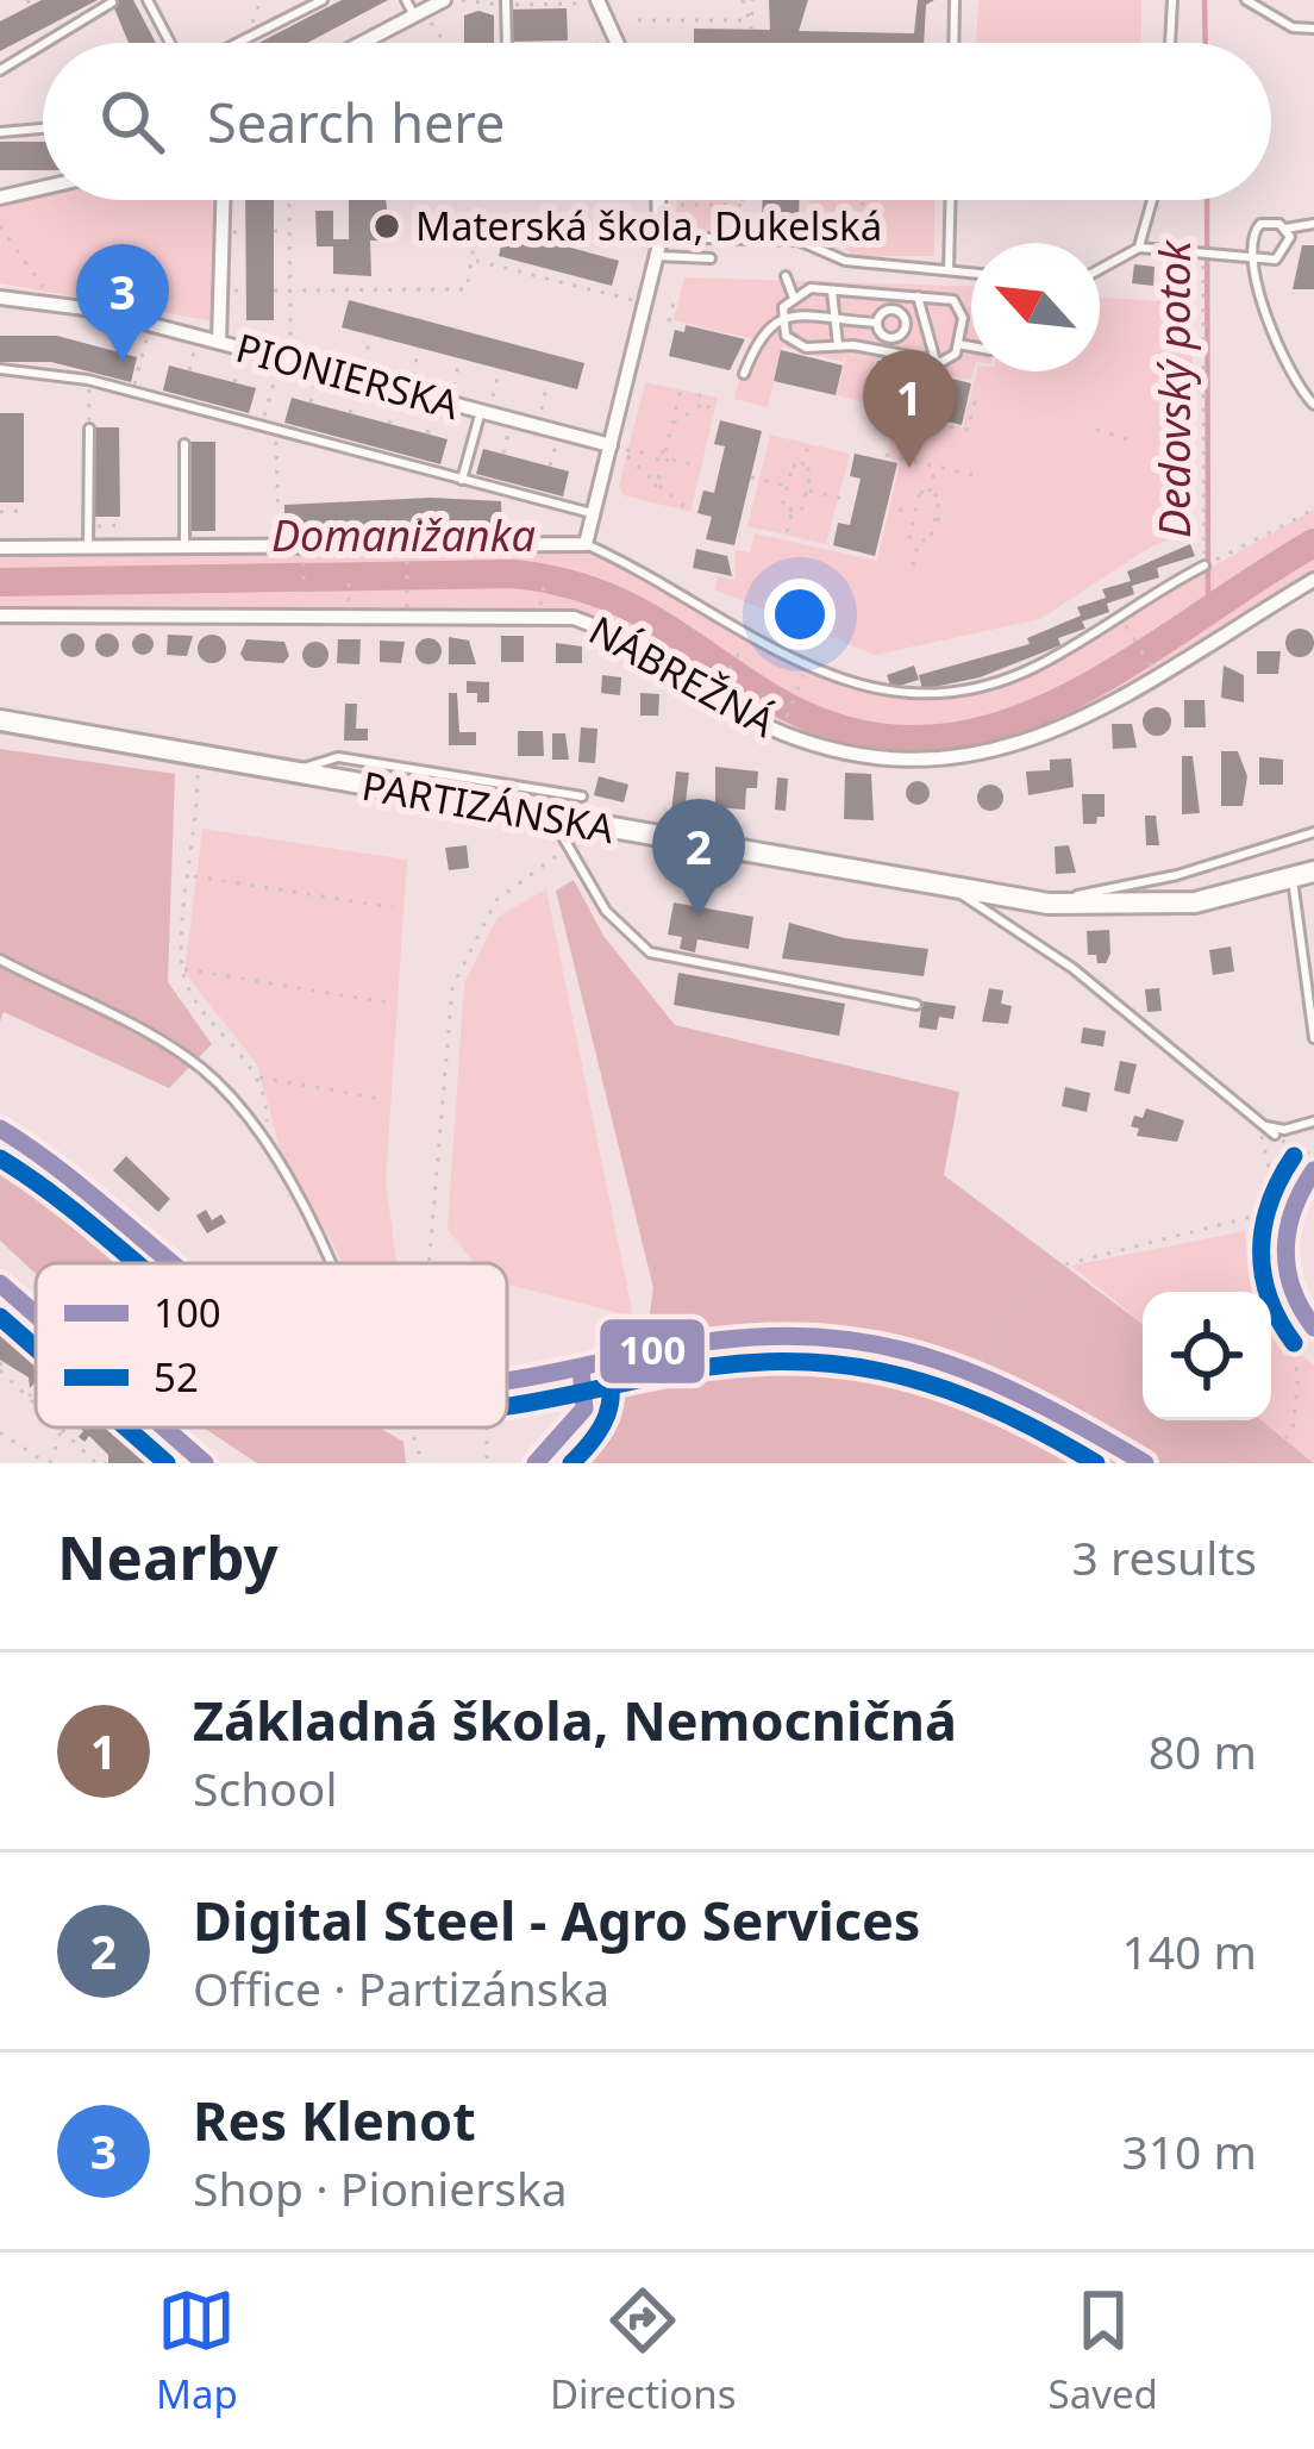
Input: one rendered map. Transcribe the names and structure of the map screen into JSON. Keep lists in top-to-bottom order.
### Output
{
  "streets": {
    "main road": ["PARTIZÁNSKA"],
    "street": ["PIONIERSKA", "NÁBREŽNÁ"]
  },
  "water": ["Dedovský potok", "Domanižanka"],
  "places": ["Materská škola, Dukelská"],
  "lines": ["transit line 100", "transit line 52"],
  "legend": ["100", "52"],
  "north": "top left",
  "page": {
    "search": "Search here",
    "pins": ["3", "1", "2"],
    "heading": ["Nearby", "3 results"],
    "list": [
      {
        "mark": "1",
        "name": "Základná škola, Nemocničná",
        "note": "School",
        "value": "80 m"
      },
      {
        "mark": "2",
        "name": "Digital Steel - Agro Services",
        "note": "Office · Partizánska",
        "value": "140 m"
      },
      {
        "mark": "3",
        "name": "Res Klenot",
        "note": "Shop · Pionierska",
        "value": "310 m"
      }
    ],
    "nav": ["Map", "Directions", "Saved"]
  }
}
